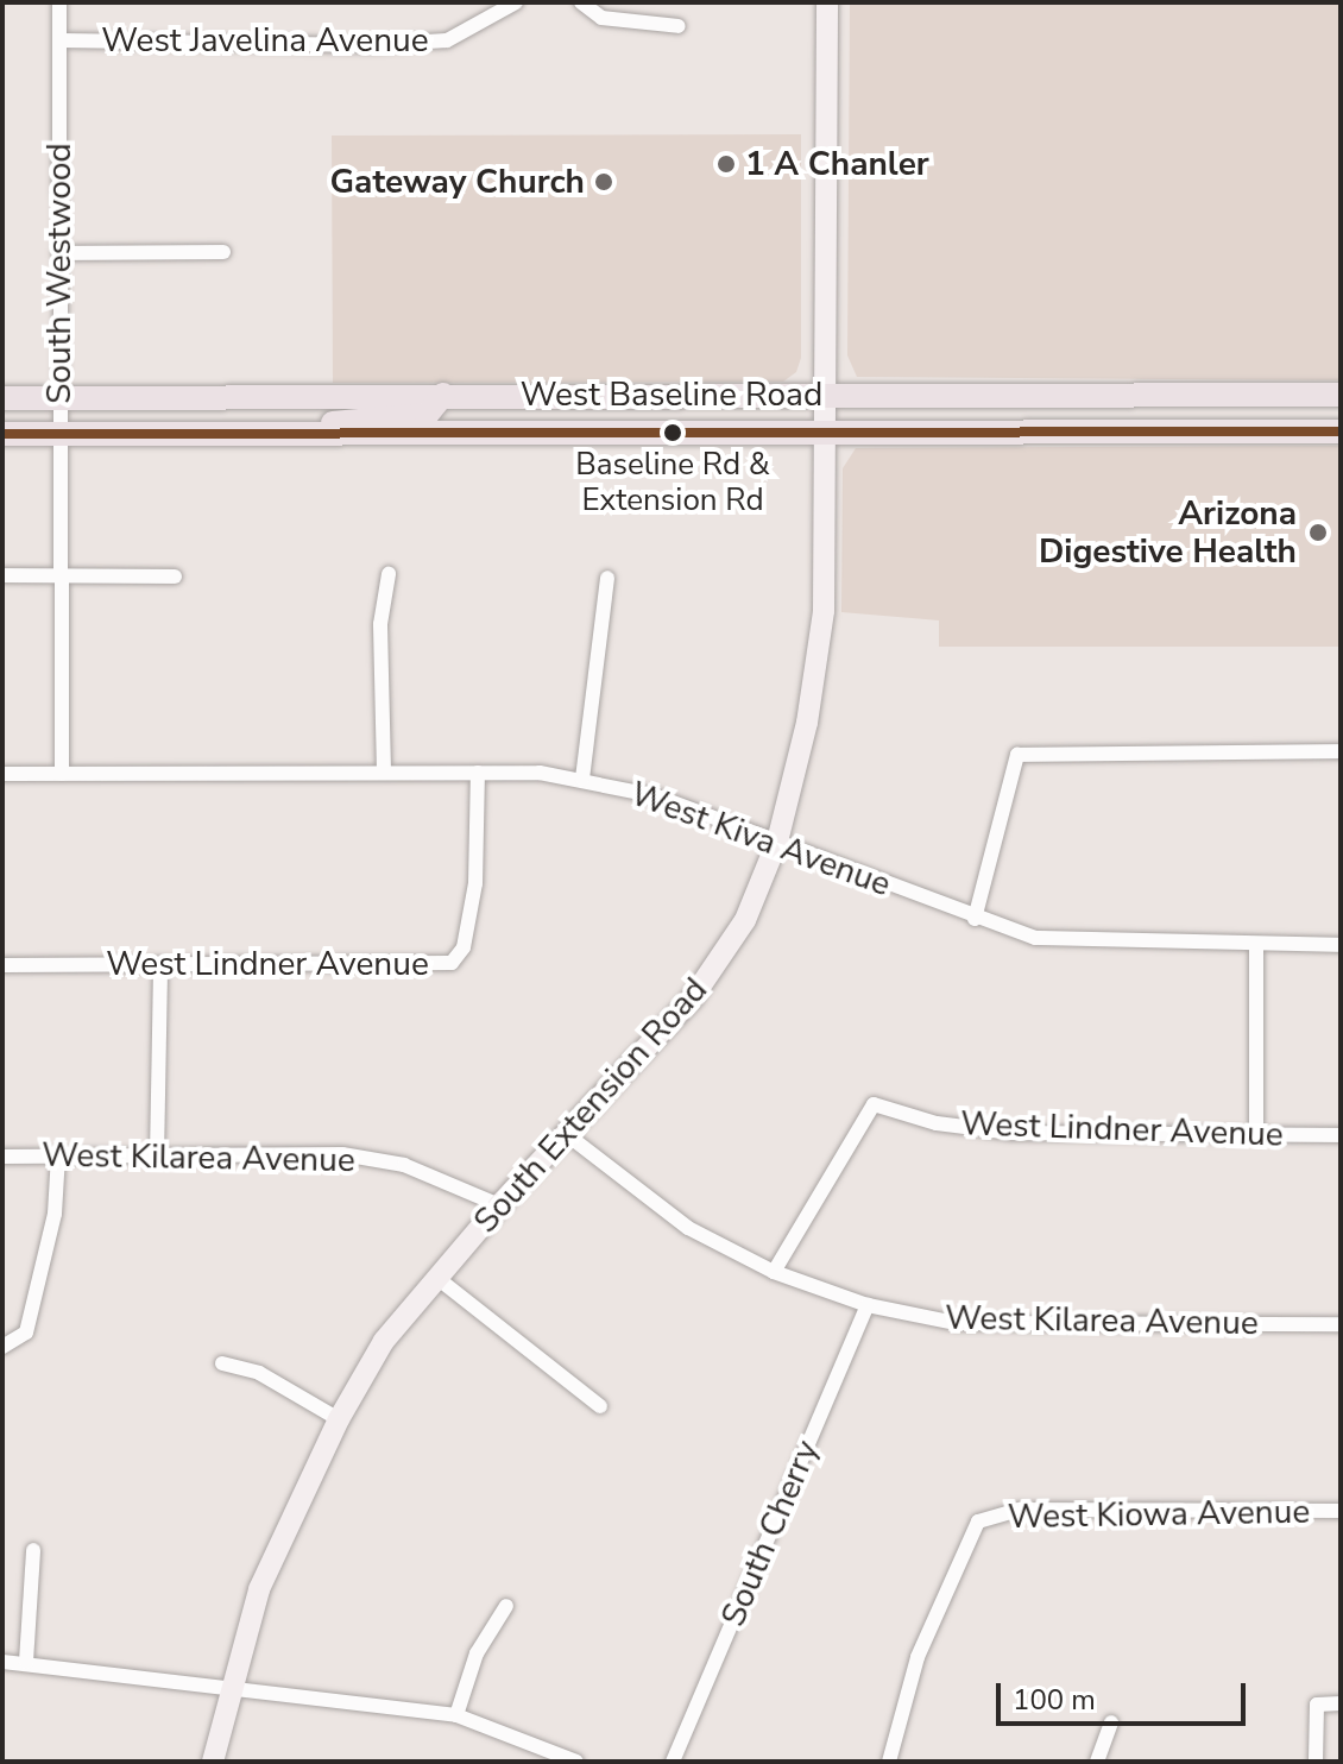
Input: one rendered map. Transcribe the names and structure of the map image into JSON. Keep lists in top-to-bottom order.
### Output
{
  "streets": {
    "main road": ["West Baseline Road"],
    "street": [
      "West Javelina Avenue",
      "South Westwood",
      "West Kiva Avenue",
      "West Lindner Avenue",
      "South Extension Road",
      "West Kilarea Avenue",
      "West Kiowa Avenue",
      "South Cherry"
    ]
  },
  "crossings": [
    ["West Javelina Avenue", "South Westwood"],
    ["South Westwood", "West Baseline Road"],
    ["South Westwood", "West Kiva Avenue"],
    ["West Baseline Road", "South Extension Road"],
    ["West Kiva Avenue", "West Lindner Avenue"],
    ["West Kiva Avenue", "South Extension Road"],
    ["West Lindner Avenue", "West Kilarea Avenue"],
    ["South Extension Road", "West Kilarea Avenue"],
    ["West Kilarea Avenue", "South Cherry"]
  ],
  "places": [
    "1 A Chanler",
    "Gateway Church",
    "Baseline Rd & Extension Rd",
    "Arizona Digestive Health"
  ],
  "scale_bar": "100 m"
}
